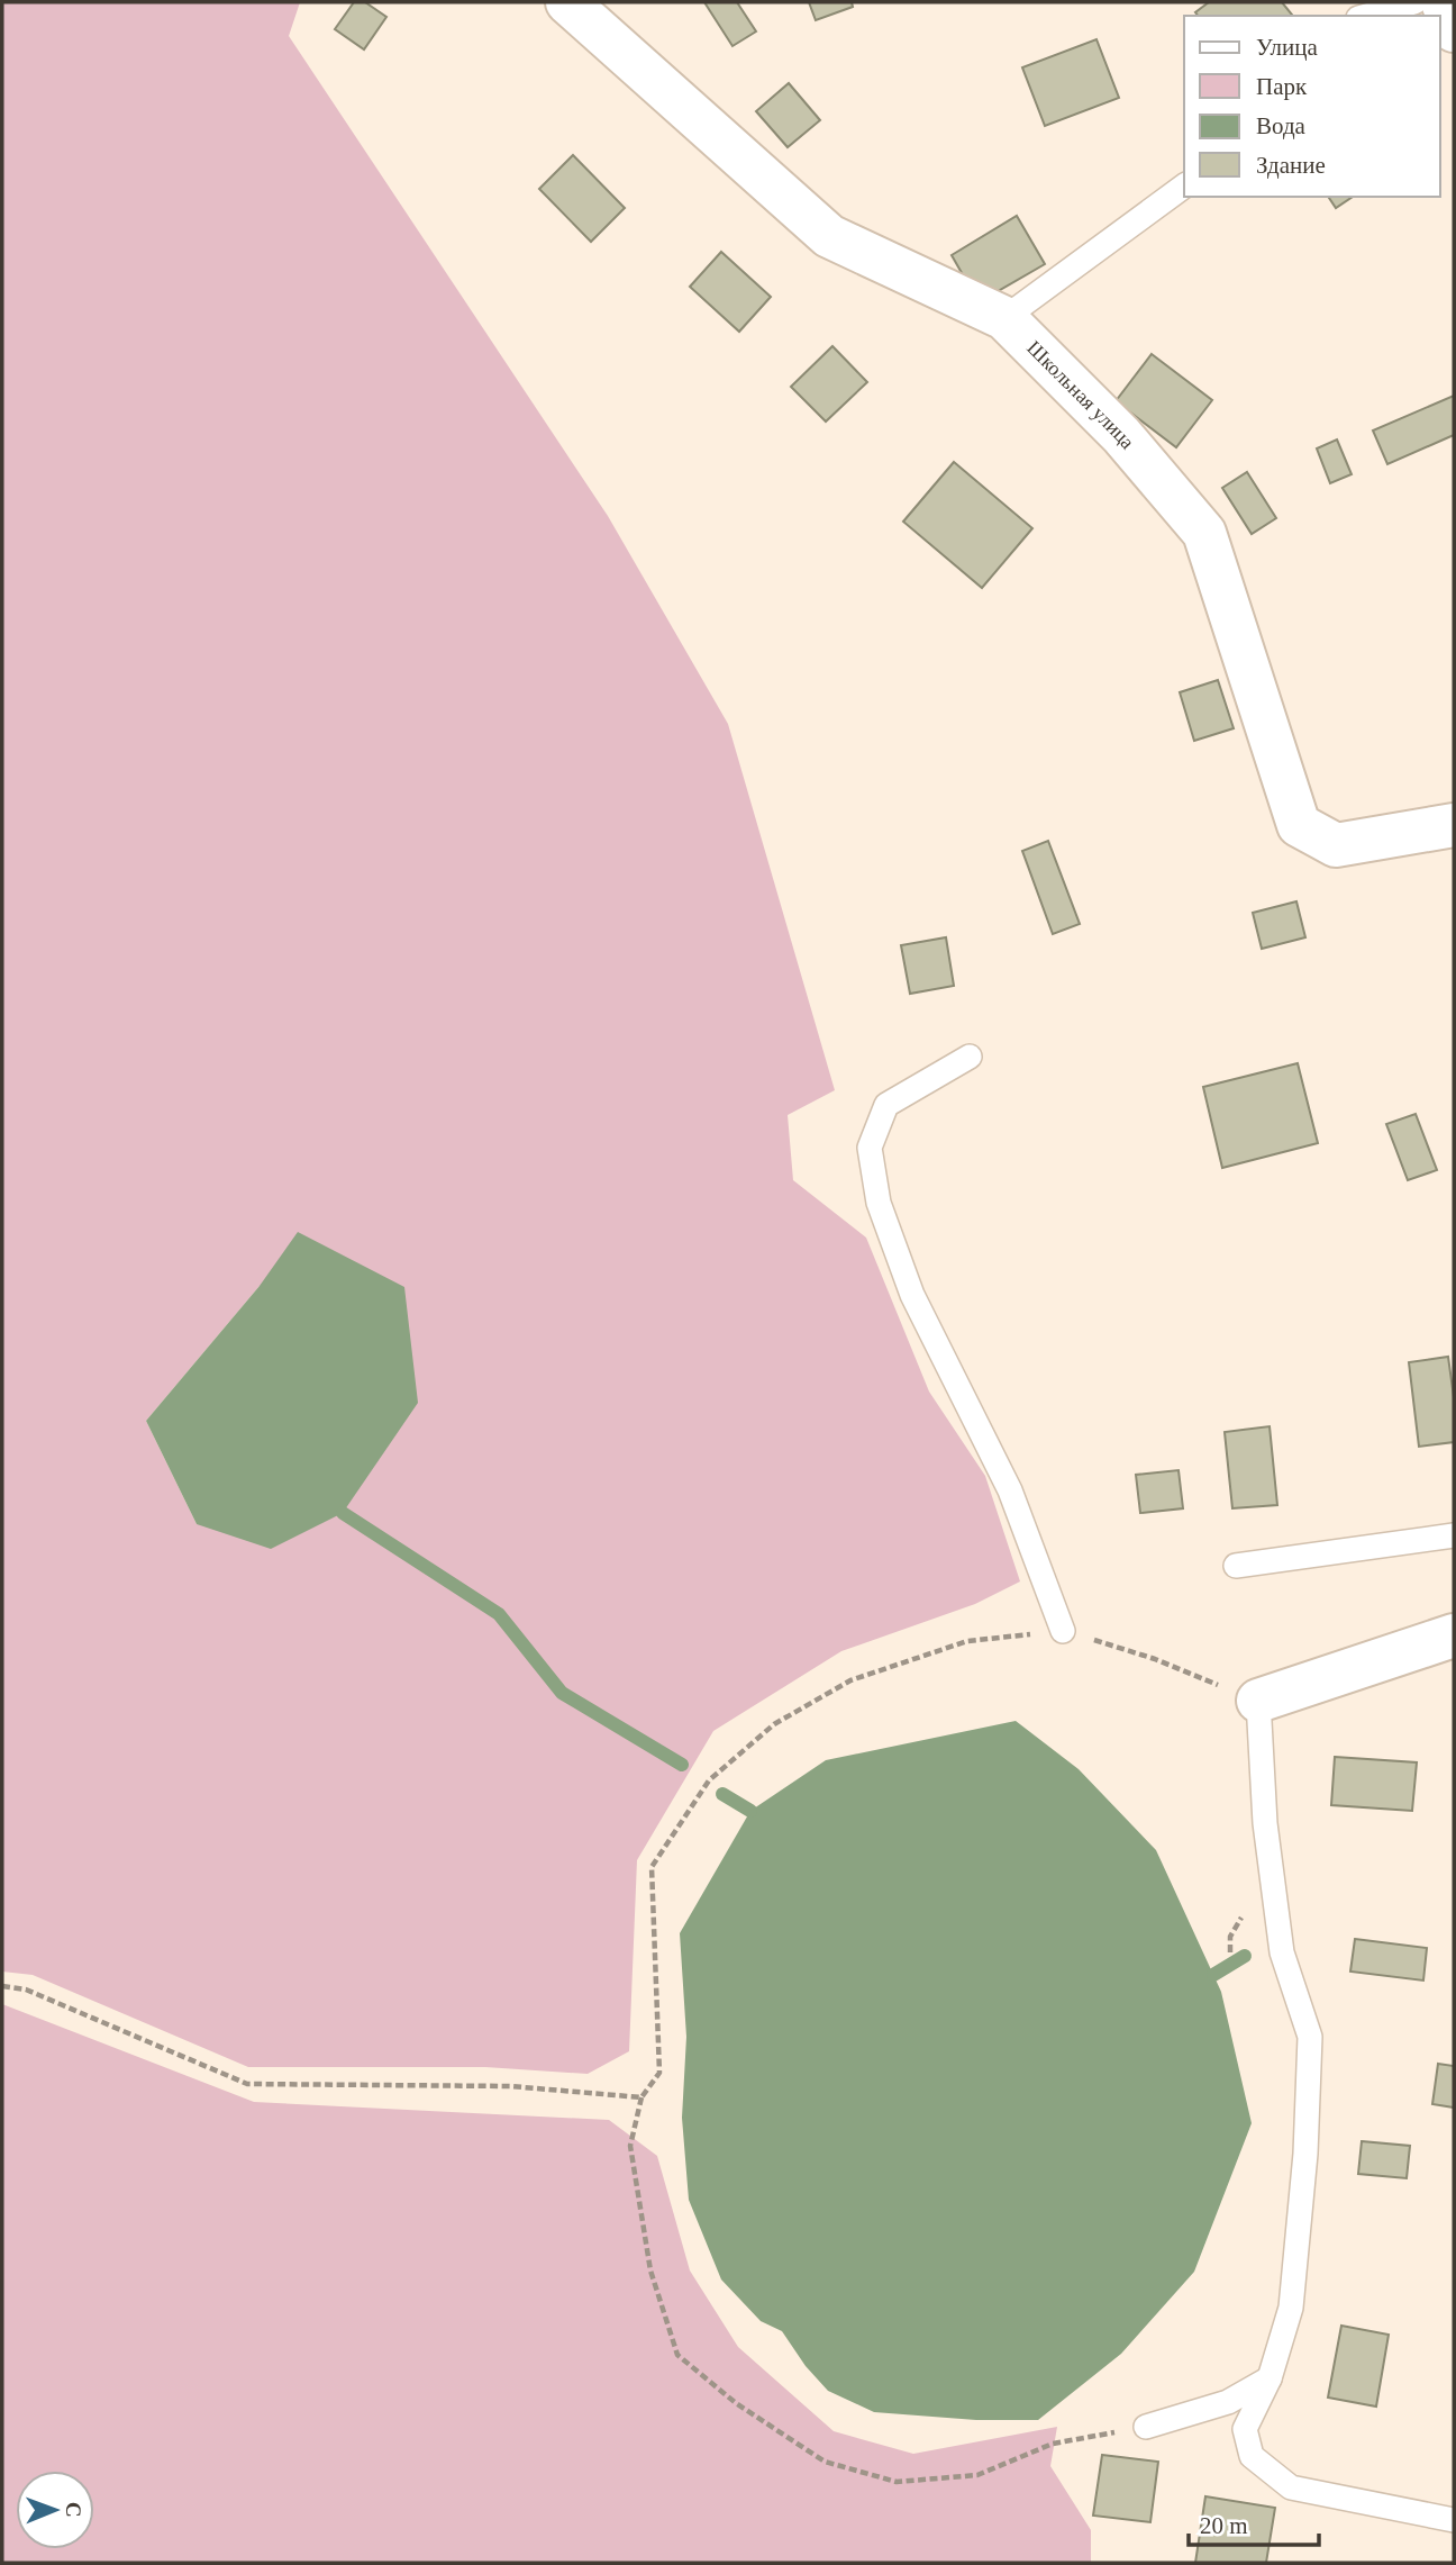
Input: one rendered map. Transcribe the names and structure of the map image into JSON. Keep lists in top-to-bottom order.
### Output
{
  "streets": {
    "street": ["Школьная улица"]
  },
  "legend": [
    "Улица",
    "Парк",
    "Вода",
    "Здание"
  ],
  "scale_bar": "20 m",
  "north": "right"
}
